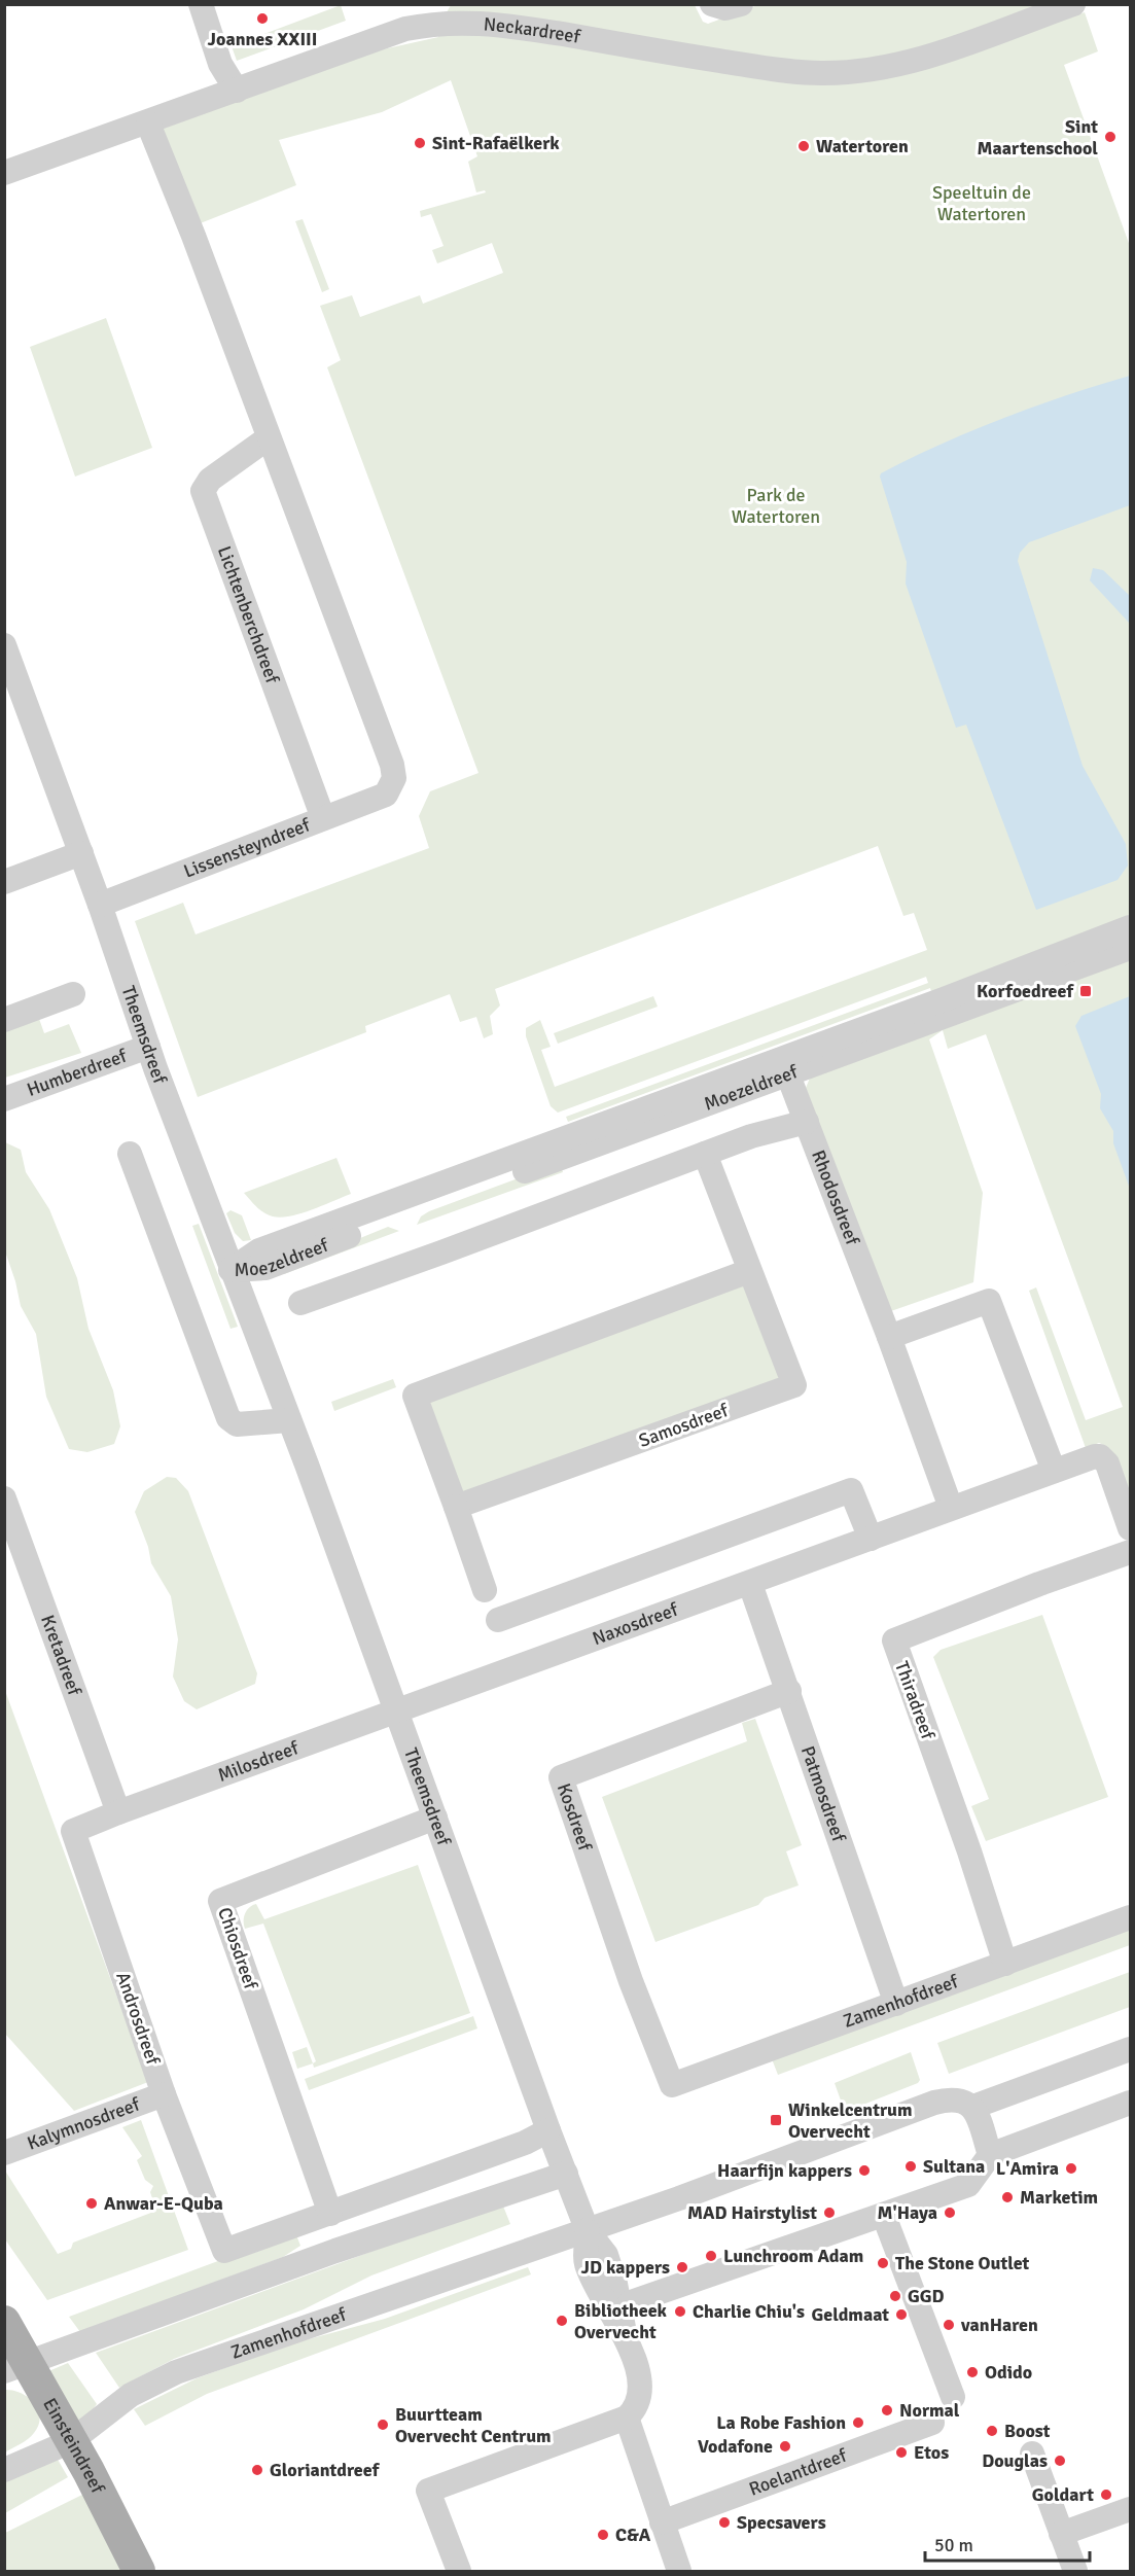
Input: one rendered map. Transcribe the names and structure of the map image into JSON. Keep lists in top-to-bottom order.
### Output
{
  "streets": {
    "main road": ["Einsteindreef"],
    "street": [
      "Neckardreef",
      "Lichtenberchdreef",
      "Lissensteyndreef",
      "Theemsdreef",
      "Humberdreef",
      "Moezeldreef",
      "Rhodosdreef",
      "Samosdreef",
      "Naxosdreef",
      "Kretadreef",
      "Thiradreef",
      "Milosdreef",
      "Patmosdreef",
      "Kosdreef",
      "Chiosdreef",
      "Zamenhofdreef",
      "Androsdreef",
      "Kalymnosdreef",
      "Roelantdreef"
    ]
  },
  "crossings": [
    ["Lichtenberchdreef", "Lissensteyndreef"],
    ["Lissensteyndreef", "Theemsdreef"],
    ["Theemsdreef", "Humberdreef"],
    ["Theemsdreef", "Moezeldreef"],
    ["Theemsdreef", "Naxosdreef"],
    ["Theemsdreef", "Milosdreef"],
    ["Theemsdreef", "Chiosdreef"],
    ["Moezeldreef", "Rhodosdreef"],
    ["Rhodosdreef", "Naxosdreef"],
    ["Naxosdreef", "Milosdreef"],
    ["Naxosdreef", "Patmosdreef"],
    ["Kretadreef", "Milosdreef"],
    ["Kretadreef", "Androsdreef"],
    ["Thiradreef", "Zamenhofdreef"],
    ["Milosdreef", "Androsdreef"],
    ["Patmosdreef", "Kosdreef"],
    ["Patmosdreef", "Zamenhofdreef"],
    ["Kosdreef", "Zamenhofdreef"],
    ["Chiosdreef", "Androsdreef"],
    ["Zamenhofdreef", "Einsteindreef"],
    ["Androsdreef", "Kalymnosdreef"]
  ],
  "parks": ["Speeltuin de Watertoren", "Park de Watertoren"],
  "places": {
    "other": [
      "Joannes XXIII",
      "Sint Maartenschool",
      "Sint-Rafaëlkerk",
      "Watertoren",
      "Sultana",
      "L'Amira",
      "Haarfijn kappers",
      "Marketim",
      "Anwar-E-Quba",
      "MAD Hairstylist",
      "M'Haya",
      "Lunchroom Adam",
      "The Stone Outlet",
      "JD kappers",
      "GGD",
      "Charlie Chiu's",
      "Geldmaat",
      "Bibliotheek Overvecht",
      "vanHaren",
      "Odido",
      "Normal",
      "La Robe Fashion",
      "Buurtteam Overvecht Centrum",
      "Boost",
      "Vodafone",
      "Etos",
      "Douglas",
      "Gloriantdreef",
      "Goldart",
      "Specsavers",
      "C&A"
    ],
    "transit": ["Korfoedreef", "Winkelcentrum Overvecht"]
  },
  "scale_bar": "50 m"
}
